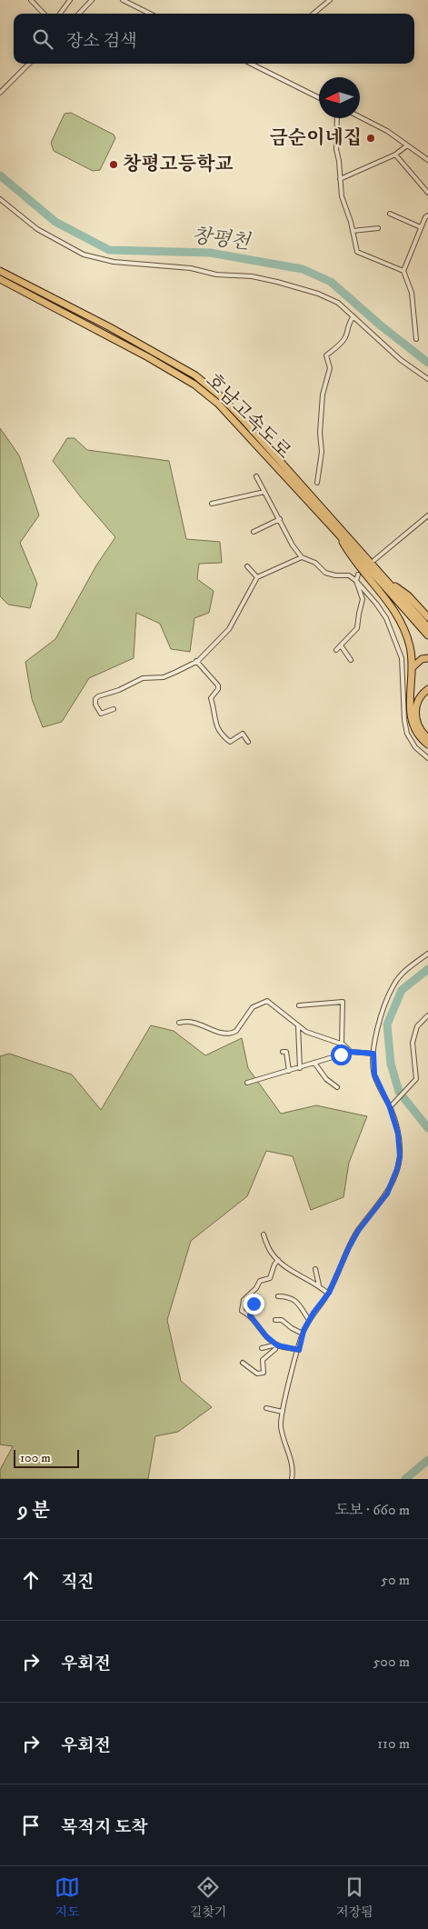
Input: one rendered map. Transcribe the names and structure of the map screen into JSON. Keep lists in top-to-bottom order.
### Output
{
  "streets": {
    "highway": ["호남고속도로"]
  },
  "water": ["창평천"],
  "places": ["금순이네집", "창평고등학교"],
  "scale_bar": "100 m",
  "north": "left",
  "page": {
    "search": "장소 검색",
    "scale": "100 m",
    "heading": ["9 분", "도보 · 660 m"],
    "list": [
      ["직진", "50 m"],
      ["우회전", "500 m"],
      ["우회전", "110 m"],
      "목적지 도착"
    ],
    "nav": ["지도", "길찾기", "저장됨"]
  }
}
